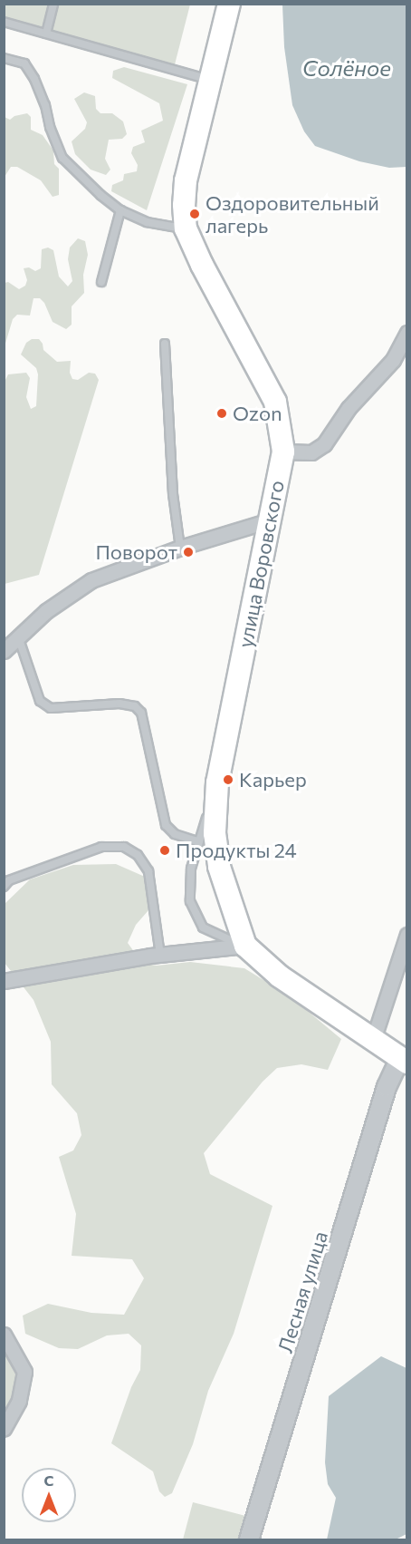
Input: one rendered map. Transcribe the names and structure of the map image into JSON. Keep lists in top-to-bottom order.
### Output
{
  "streets": {
    "main road": ["улица Воровского"],
    "street": ["Лесная улица"]
  },
  "crossings": [
    ["улица Воровского", "Лесная улица"]
  ],
  "water": ["Солёное"],
  "places": [
    "Оздоровительный лагерь",
    "Ozon",
    "Поворот",
    "Карьер",
    "Продукты 24"
  ],
  "north": "top"
}
